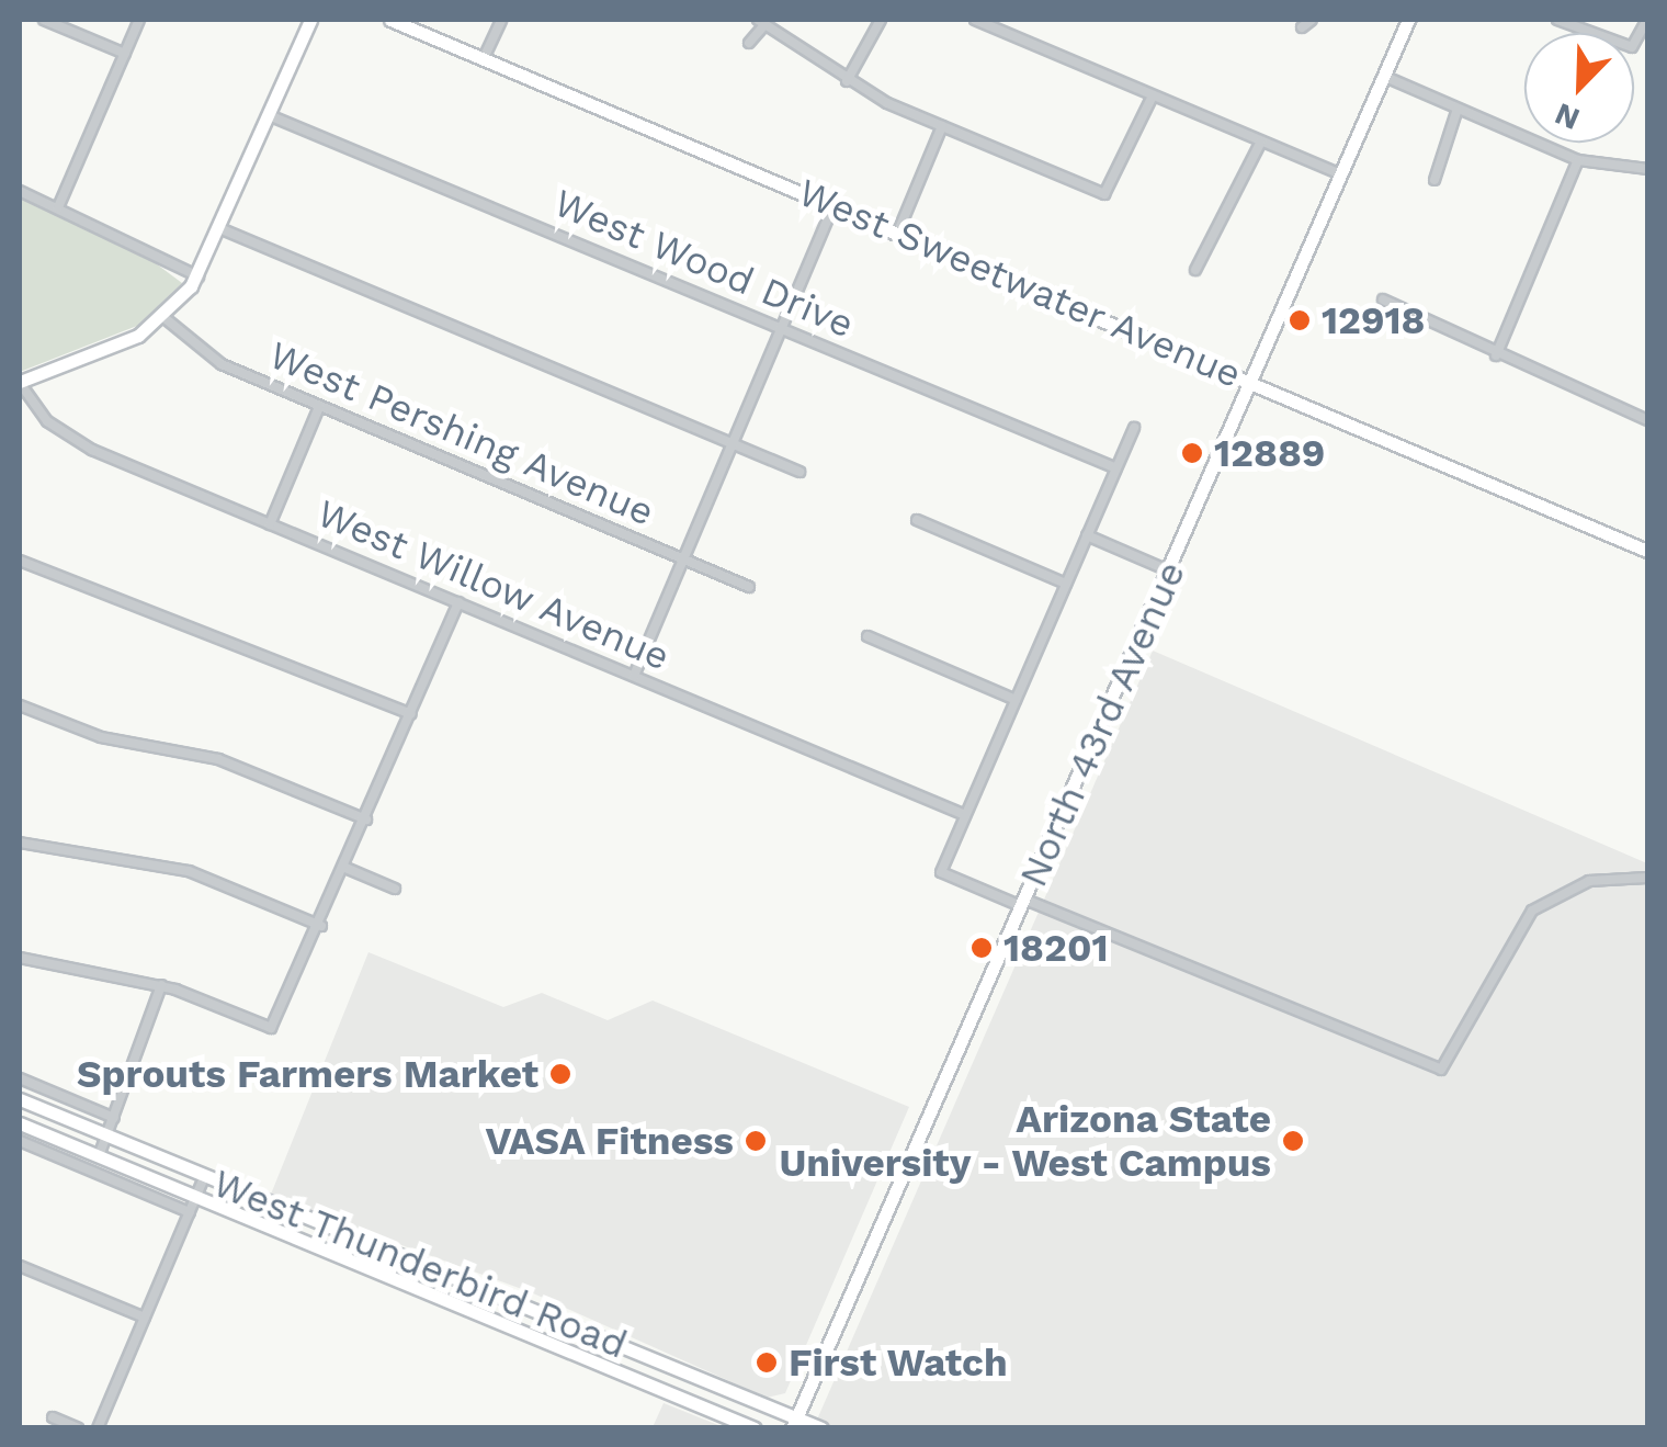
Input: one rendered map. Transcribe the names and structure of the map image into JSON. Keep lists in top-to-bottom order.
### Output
{
  "streets": {
    "main road": ["West Sweetwater Avenue", "North 43rd Avenue", "West Thunderbird Road"],
    "street": ["West Wood Drive", "West Pershing Avenue", "West Willow Avenue"]
  },
  "crossings": [
    ["West Sweetwater Avenue", "North 43rd Avenue"],
    ["North 43rd Avenue", "West Thunderbird Road"]
  ],
  "places": [
    "12918",
    "12889",
    "18201",
    "Sprouts Farmers Market",
    "VASA Fitness",
    "Arizona State University - West Campus",
    "First Watch"
  ],
  "north": "bottom left"
}
